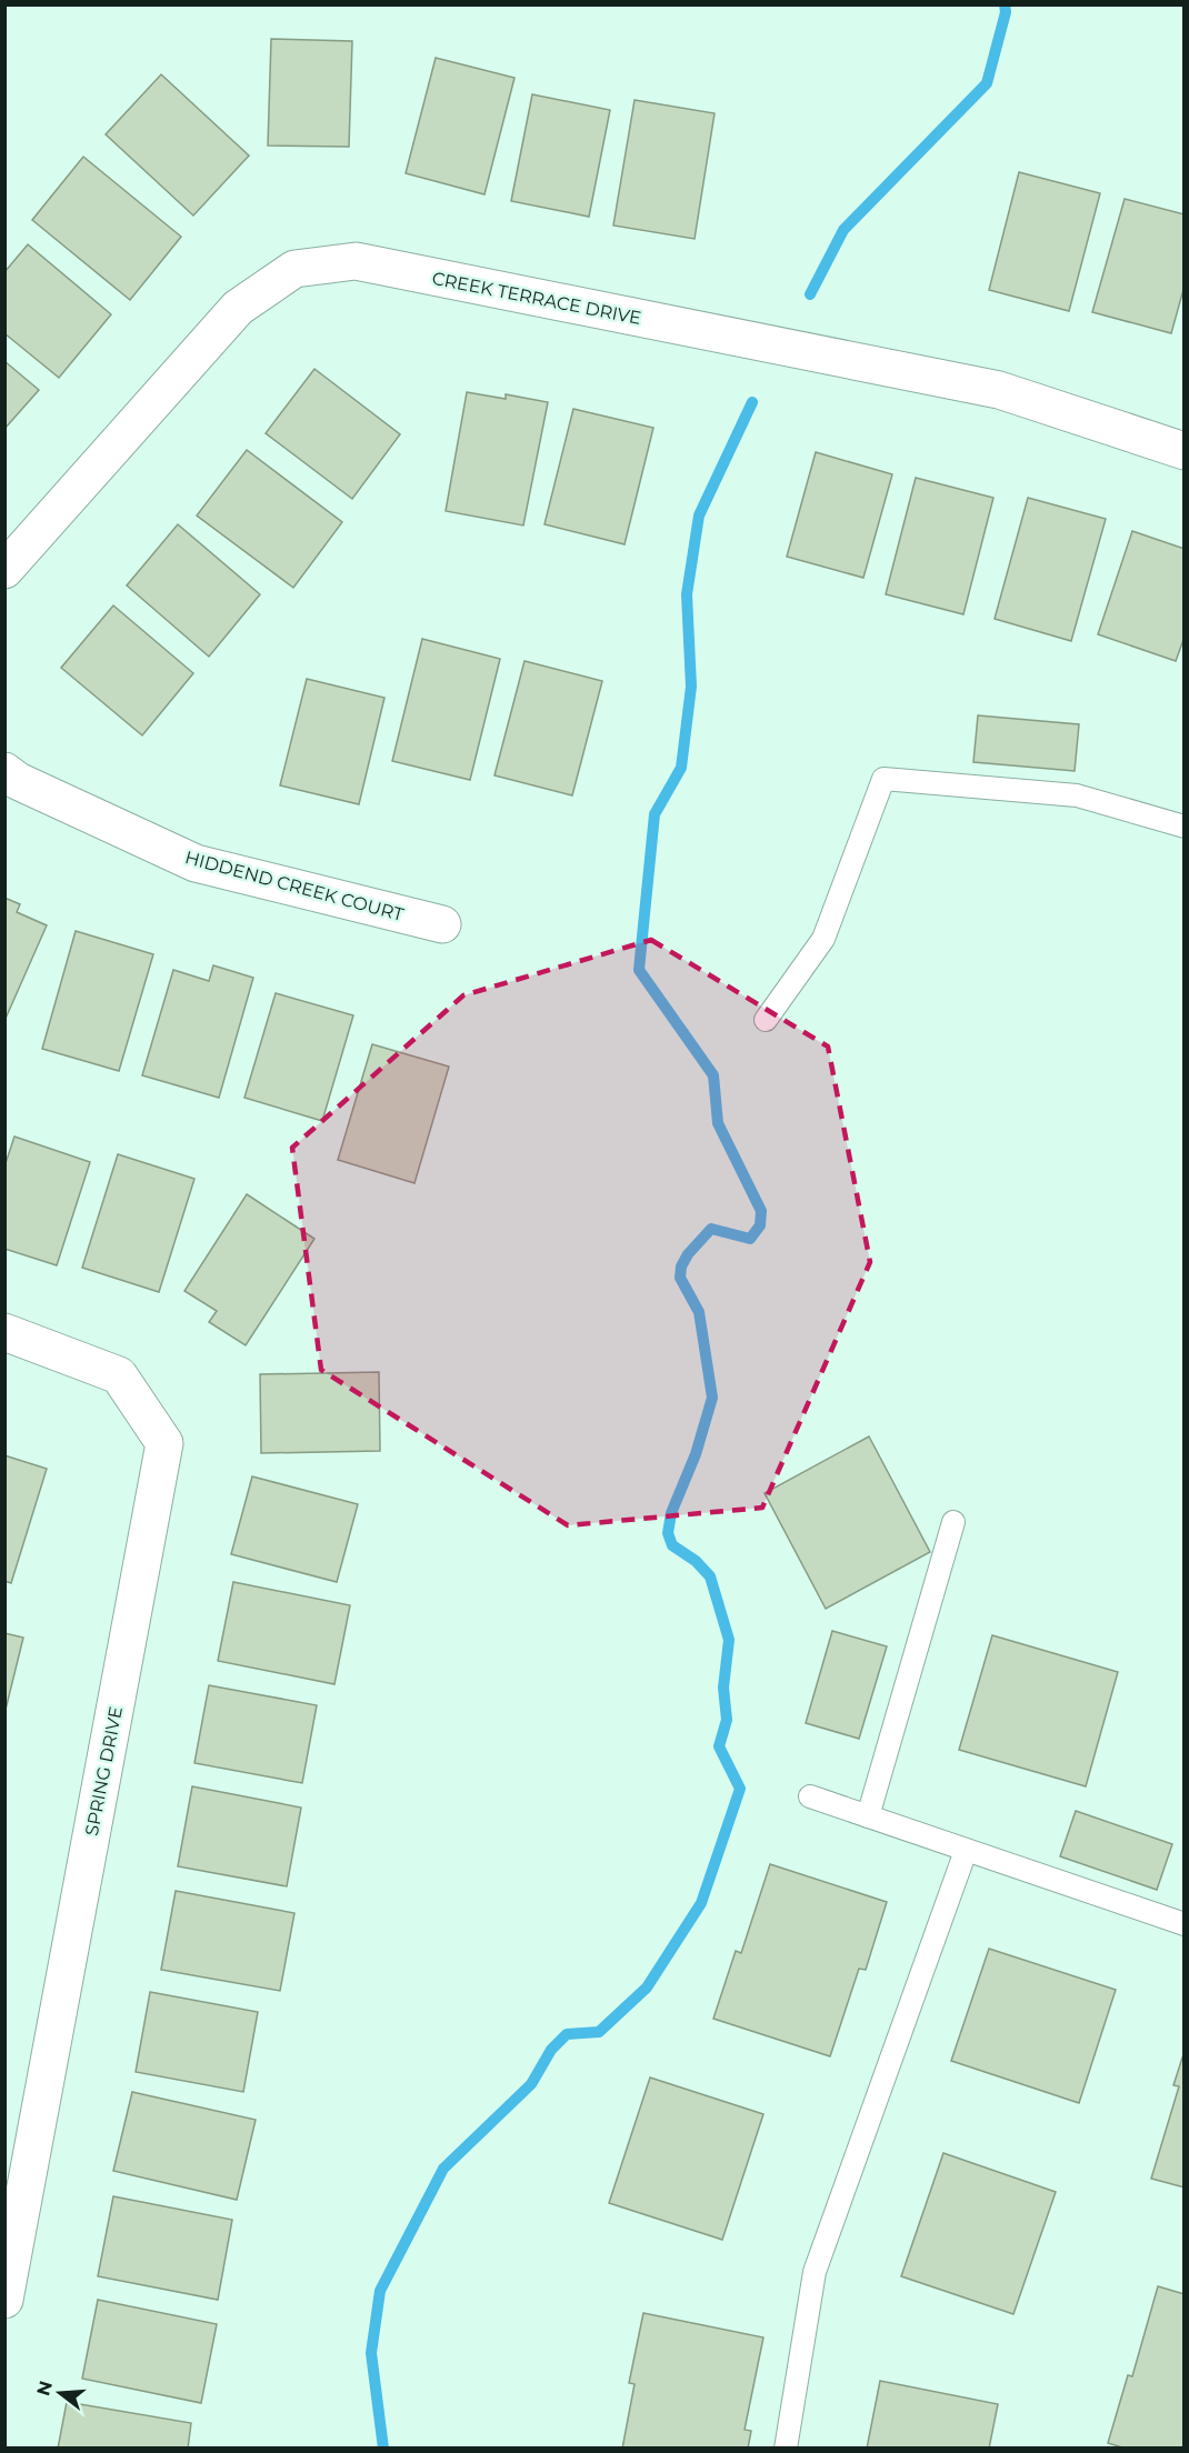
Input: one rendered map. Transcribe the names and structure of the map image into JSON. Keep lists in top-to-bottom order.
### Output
{
  "streets": {
    "street": ["CREEK TERRACE DRIVE", "HIDDEND CREEK COURT", "SPRING DRIVE"]
  },
  "north": "left"
}
